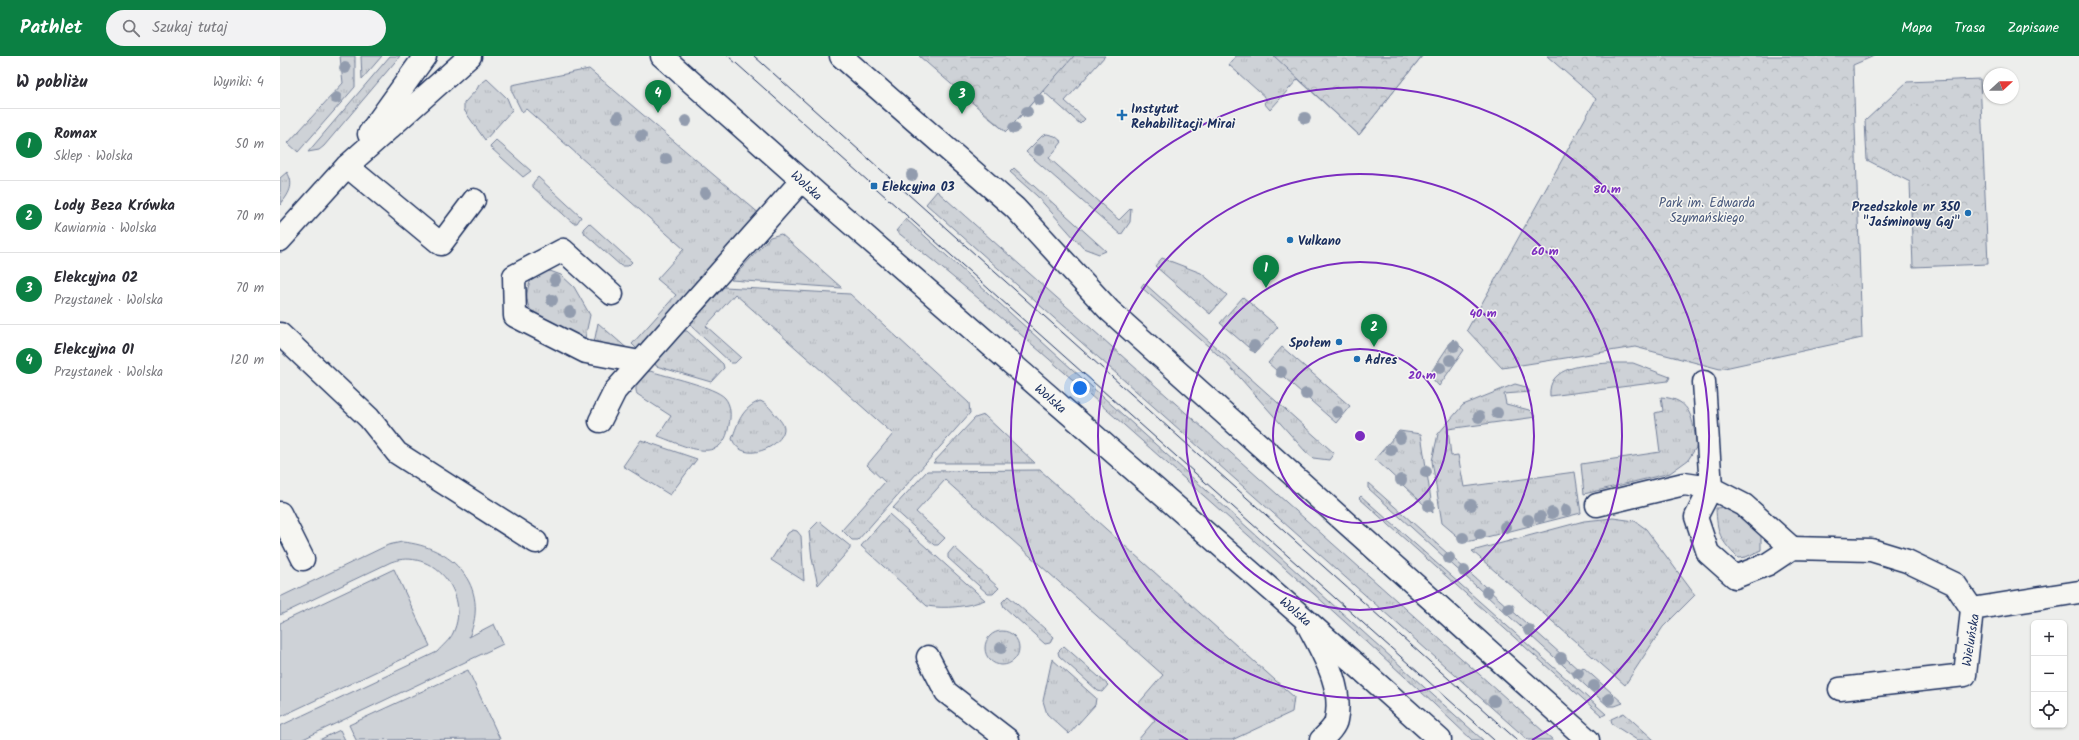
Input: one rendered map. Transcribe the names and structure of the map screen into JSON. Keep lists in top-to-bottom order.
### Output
{
  "streets": {
    "main road": ["Wolska", "Wieluńska"]
  },
  "parks": ["Park im. Edwarda Szymańskiego"],
  "places": {
    "health": ["Instytut Rehabilitacji Mirai"],
    "transit": ["Elekcyjna 03"],
    "other": [
      "Przedszkole nr 350 \"Jaśminowy Gaj\"",
      "Vulkano",
      "Społem",
      "Adres"
    ]
  },
  "north": "right",
  "page": {
    "header": "Pathlet",
    "search": "Szukaj tutaj",
    "nav": ["Mapa", "Trasa", "Zapisane"],
    "heading": ["W pobliżu", "Wyniki: 4"],
    "pins": [
      "4",
      "3",
      "1",
      "2"
    ],
    "list": [
      {
        "mark": "1",
        "name": "Romax",
        "note": "Sklep · Wolska",
        "value": "50 m"
      },
      {
        "mark": "2",
        "name": "Lody Beza Krówka",
        "note": "Kawiarnia · Wolska",
        "value": "70 m"
      },
      {
        "mark": "3",
        "name": "Elekcyjna 02",
        "note": "Przystanek · Wolska",
        "value": "70 m"
      },
      {
        "mark": "4",
        "name": "Elekcyjna 01",
        "note": "Przystanek · Wolska",
        "value": "120 m"
      }
    ],
    "map_buttons": ["+", "−"]
  },
  "rings": [
    "80 m",
    "60 m",
    "40 m",
    "20 m"
  ]
}
